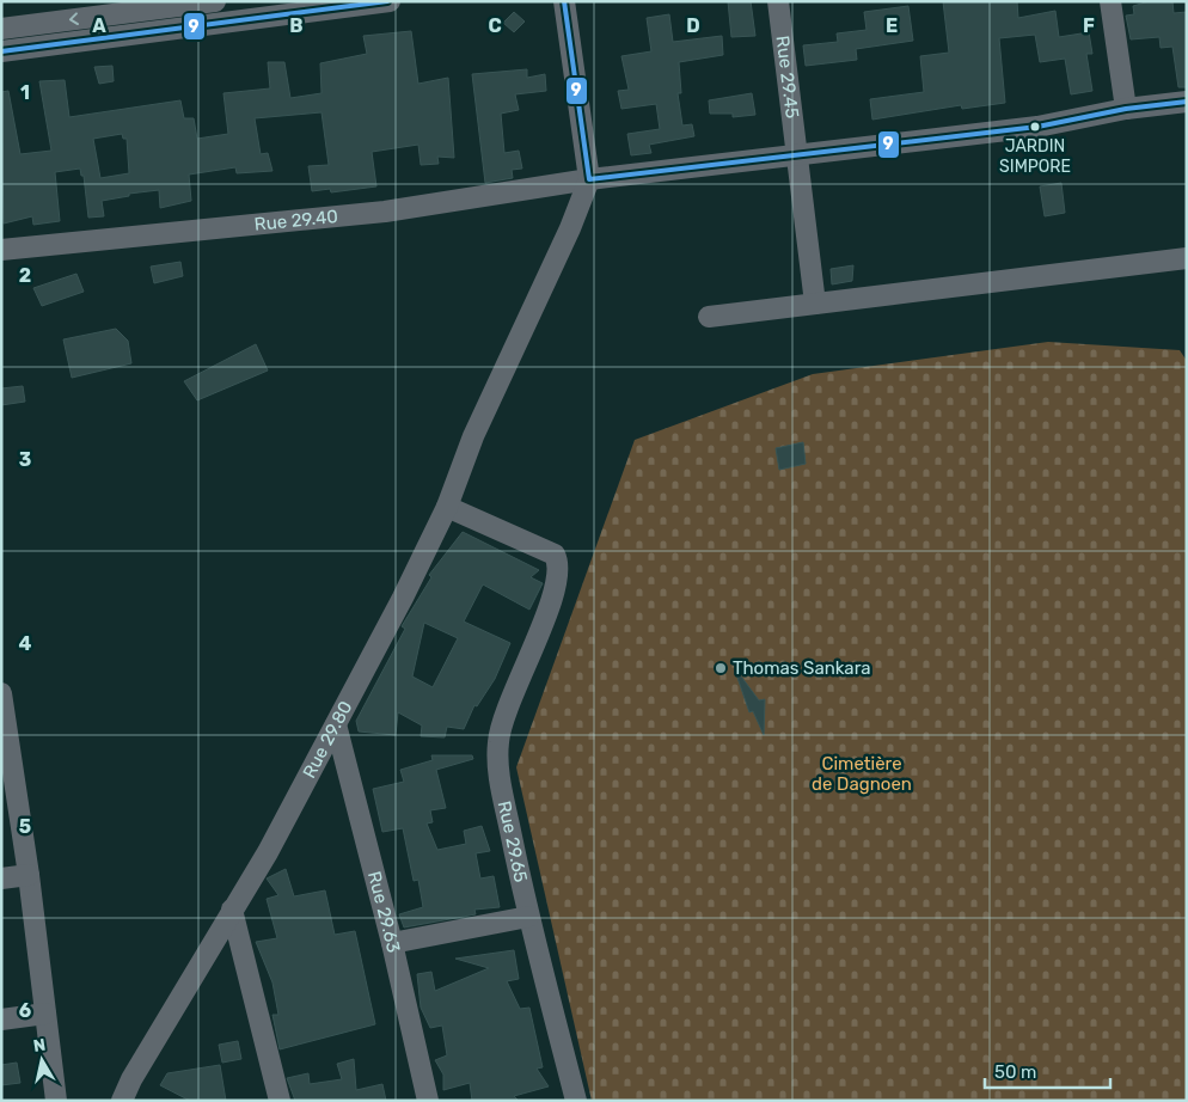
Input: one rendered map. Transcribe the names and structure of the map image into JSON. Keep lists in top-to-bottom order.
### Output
{
  "streets": {
    "street": [
      "Rue 29.45",
      "Rue 29.40",
      "Rue 29.80",
      "Rue 29.65",
      "Rue 29.63"
    ]
  },
  "crossings": [
    ["Rue 29.45", "Rue 29.40"],
    ["Rue 29.40", "Rue 29.80"],
    ["Rue 29.80", "Rue 29.65"],
    ["Rue 29.80", "Rue 29.63"]
  ],
  "parks": ["Cimetière de Dagnoen"],
  "places": ["JARDIN SIMPORE", "Thomas Sankara"],
  "lines": ["transit line 9"],
  "scale_bar": "50 m",
  "north": "top",
  "grid": {
    "columns": [
      "A",
      "B",
      "C",
      "D",
      "E",
      "F"
    ],
    "rows": [
      "1",
      "2",
      "3",
      "4",
      "5",
      "6"
    ]
  }
}
